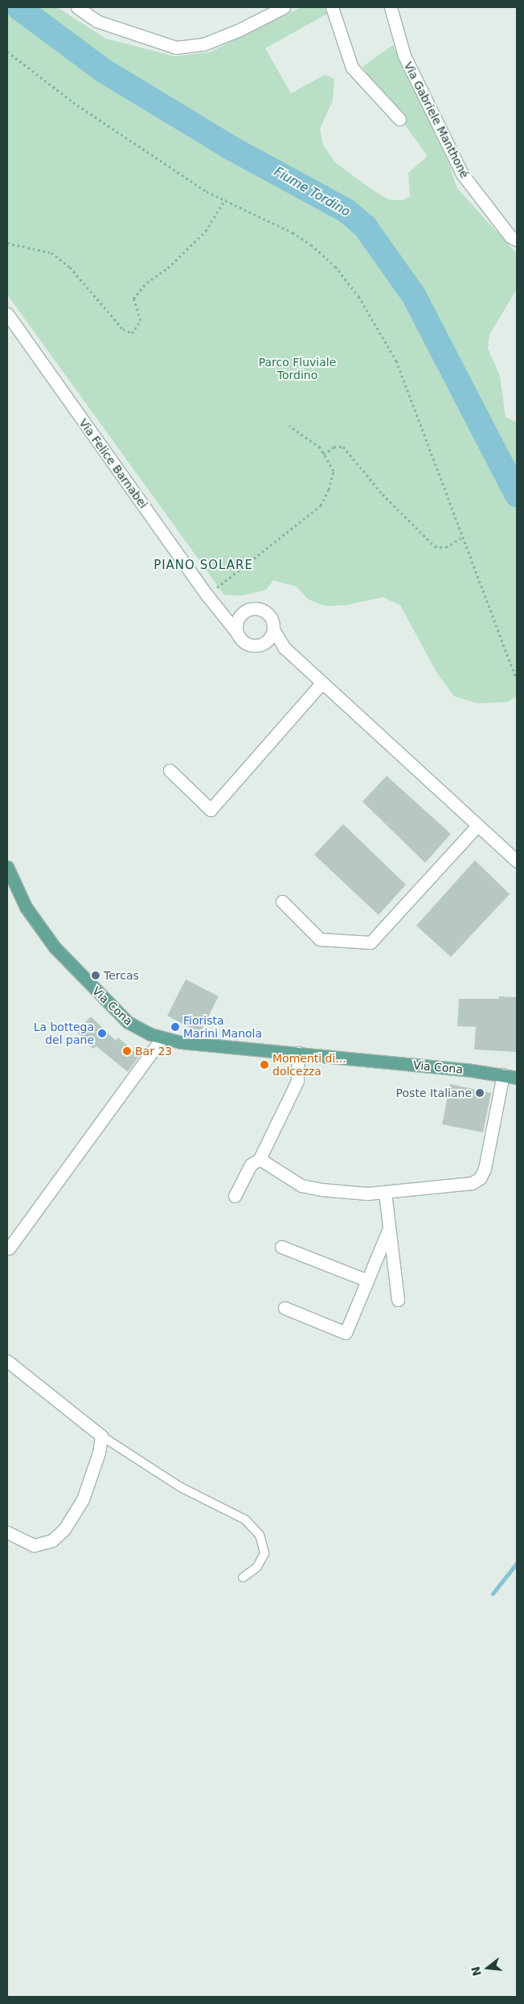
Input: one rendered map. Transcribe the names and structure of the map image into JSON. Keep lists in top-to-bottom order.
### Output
{
  "streets": {
    "main road": ["Via Cona"],
    "street": ["Via Gabriele Manthoné", "Via Felice Barnabei"]
  },
  "districts": ["PIANO SOLARE"],
  "water": ["Fiume Tordino"],
  "parks": ["Parco Fluviale Tordino"],
  "places": [
    "Tercas",
    "Fiorista Marini Manola",
    "La bottega del pane",
    "Bar 23",
    "Momenti di... dolcezza",
    "Poste Italiane"
  ],
  "north": "left"
}
